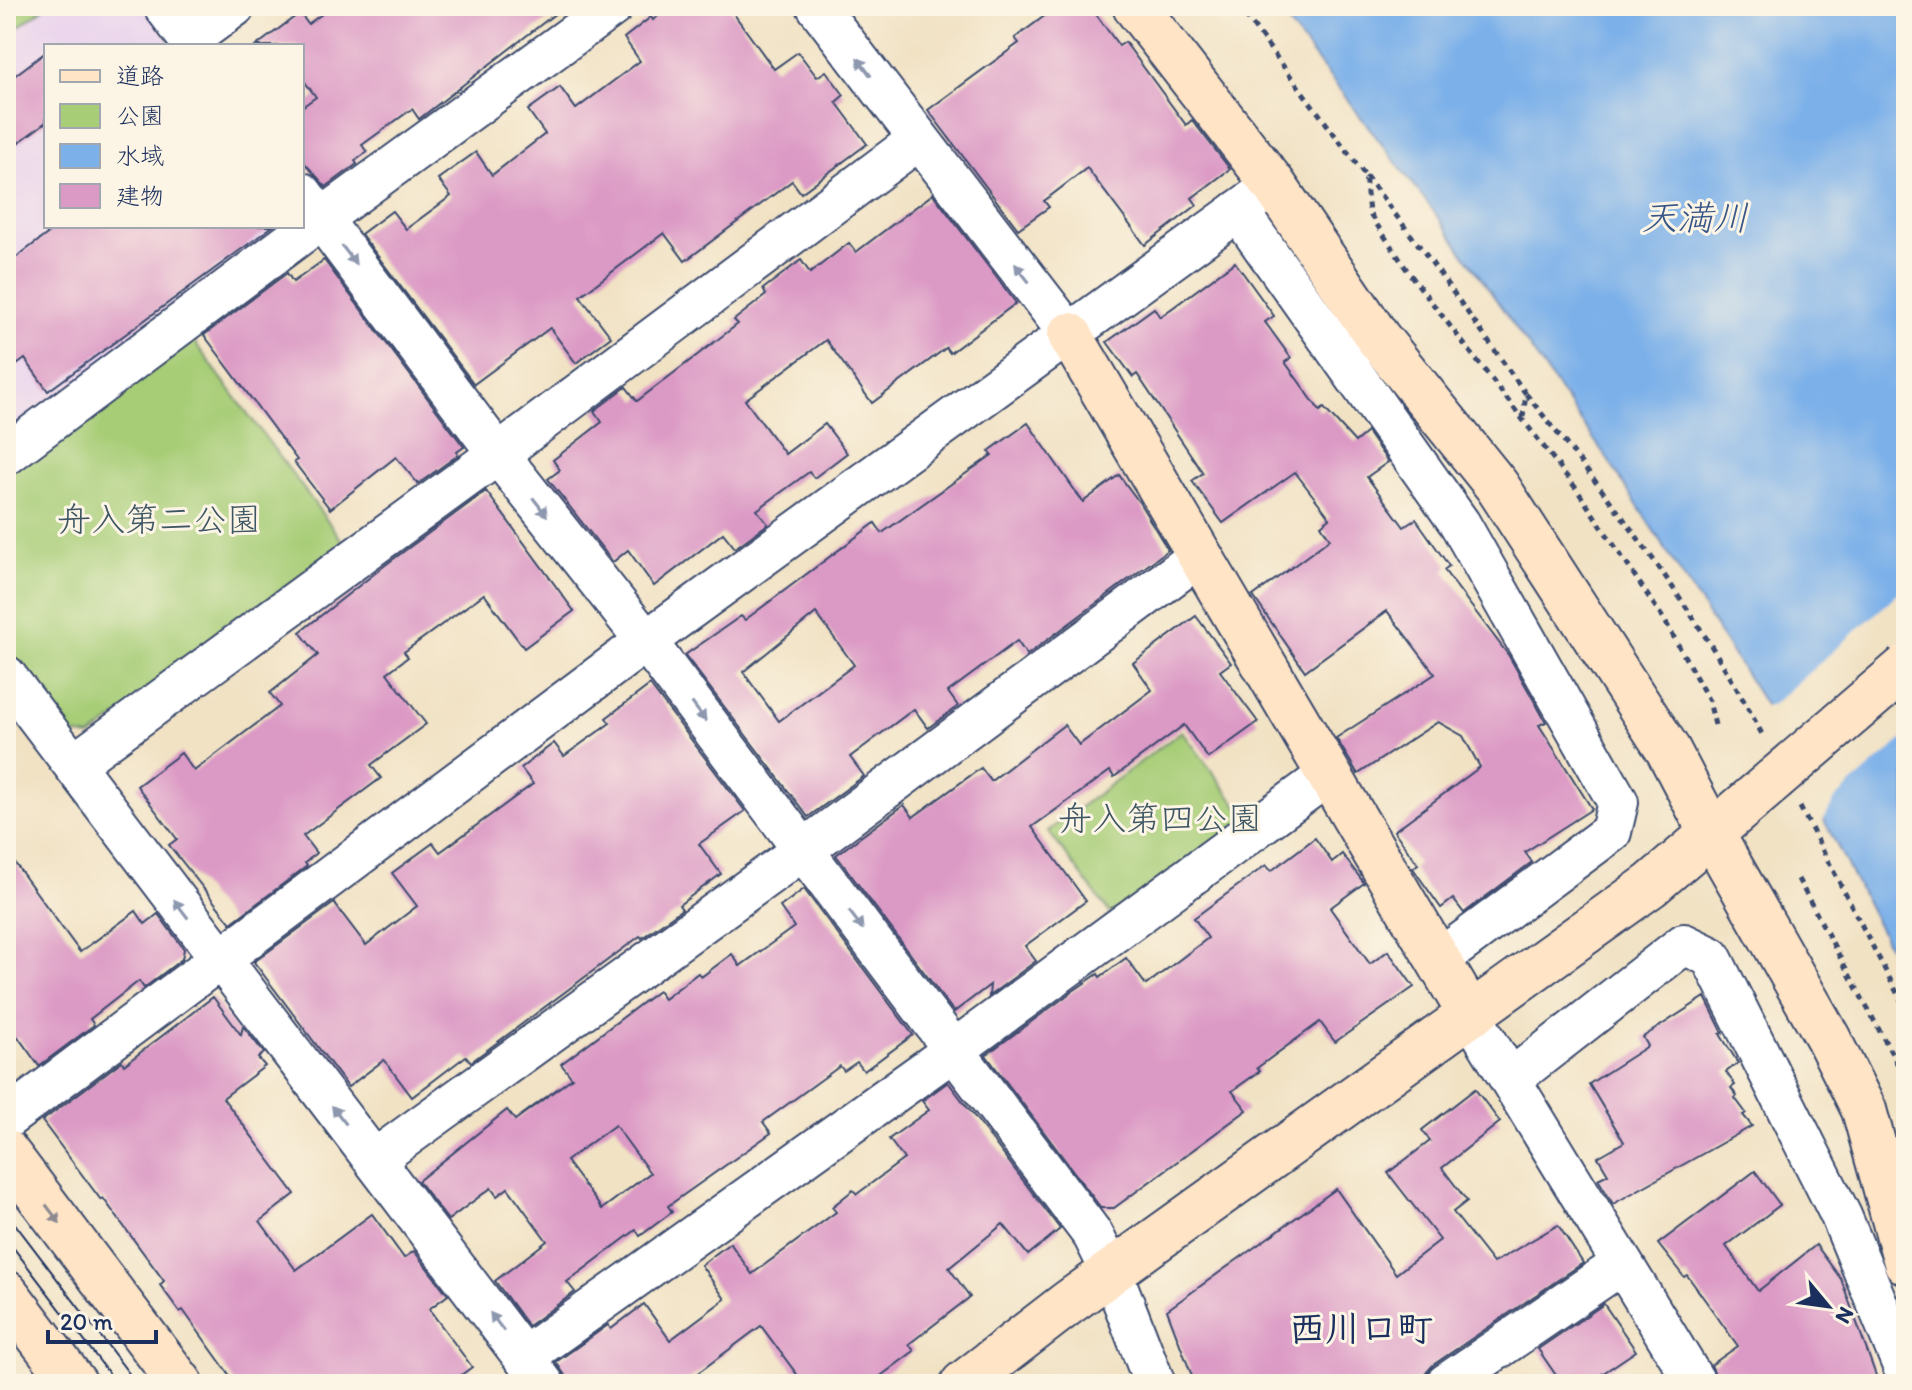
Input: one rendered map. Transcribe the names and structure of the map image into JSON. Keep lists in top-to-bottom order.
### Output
{
  "districts": ["西川口町"],
  "water": ["天満川"],
  "parks": ["舟入第二公園", "舟入第四公園"],
  "legend": [
    "道路",
    "公園",
    "水域",
    "建物"
  ],
  "scale_bar": "20 m",
  "north": "bottom right"
}
